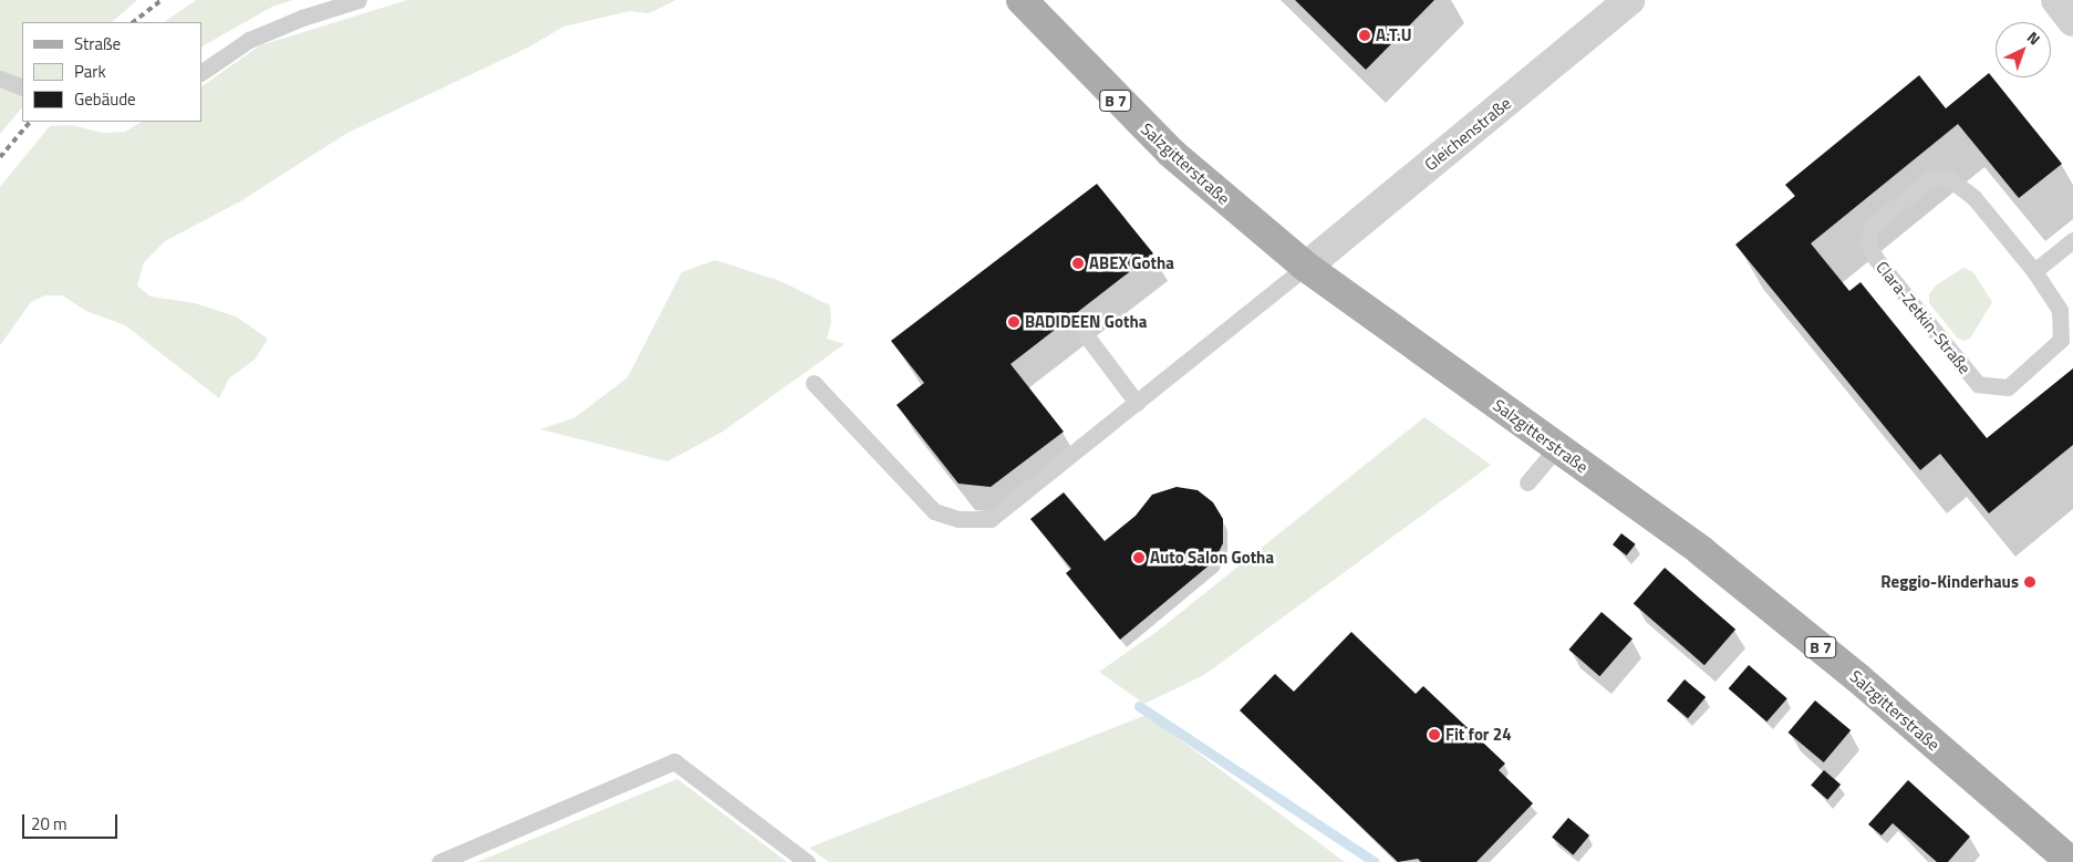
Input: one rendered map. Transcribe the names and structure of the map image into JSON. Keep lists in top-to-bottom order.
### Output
{
  "streets": {
    "main road": ["B 7", "Salzgitterstraße"],
    "street": ["Gleichenstraße"],
    "lane": ["Clara-Zetkin-Straße"]
  },
  "crossings": [
    ["Gleichenstraße", "Salzgitterstraße"]
  ],
  "places": [
    "A.T.U",
    "ABEX Gotha",
    "BADIDEEN Gotha",
    "Auto Salon Gotha",
    "Reggio-Kinderhaus",
    "Fit for 24"
  ],
  "legend": ["Straße", "Park", "Gebäude"],
  "scale_bar": "20 m",
  "north": "top right"
}
